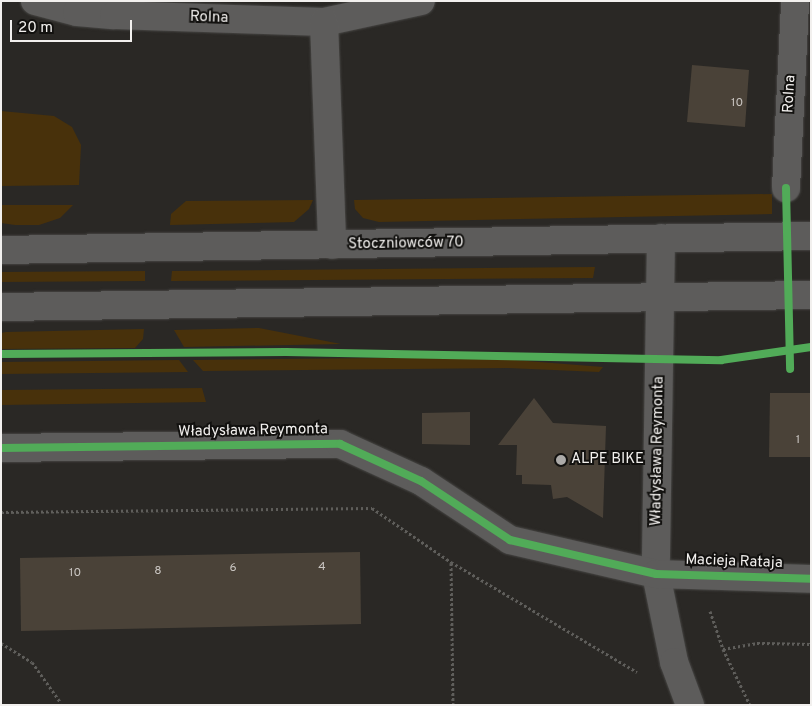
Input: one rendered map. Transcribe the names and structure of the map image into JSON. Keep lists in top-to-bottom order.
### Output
{
  "streets": {
    "street": [
      "Rolna",
      "Stoczniowców 70",
      "Władysława Reymonta",
      "Macieja Rataja"
    ]
  },
  "crossings": [
    ["Stoczniowców 70", "Władysława Reymonta"],
    ["Władysława Reymonta", "Macieja Rataja"]
  ],
  "places": ["ALPE BIKE"],
  "house_numbers": [
    "10",
    "1",
    "4",
    "6",
    "8",
    "10"
  ],
  "scale_bar": "20 m"
}
